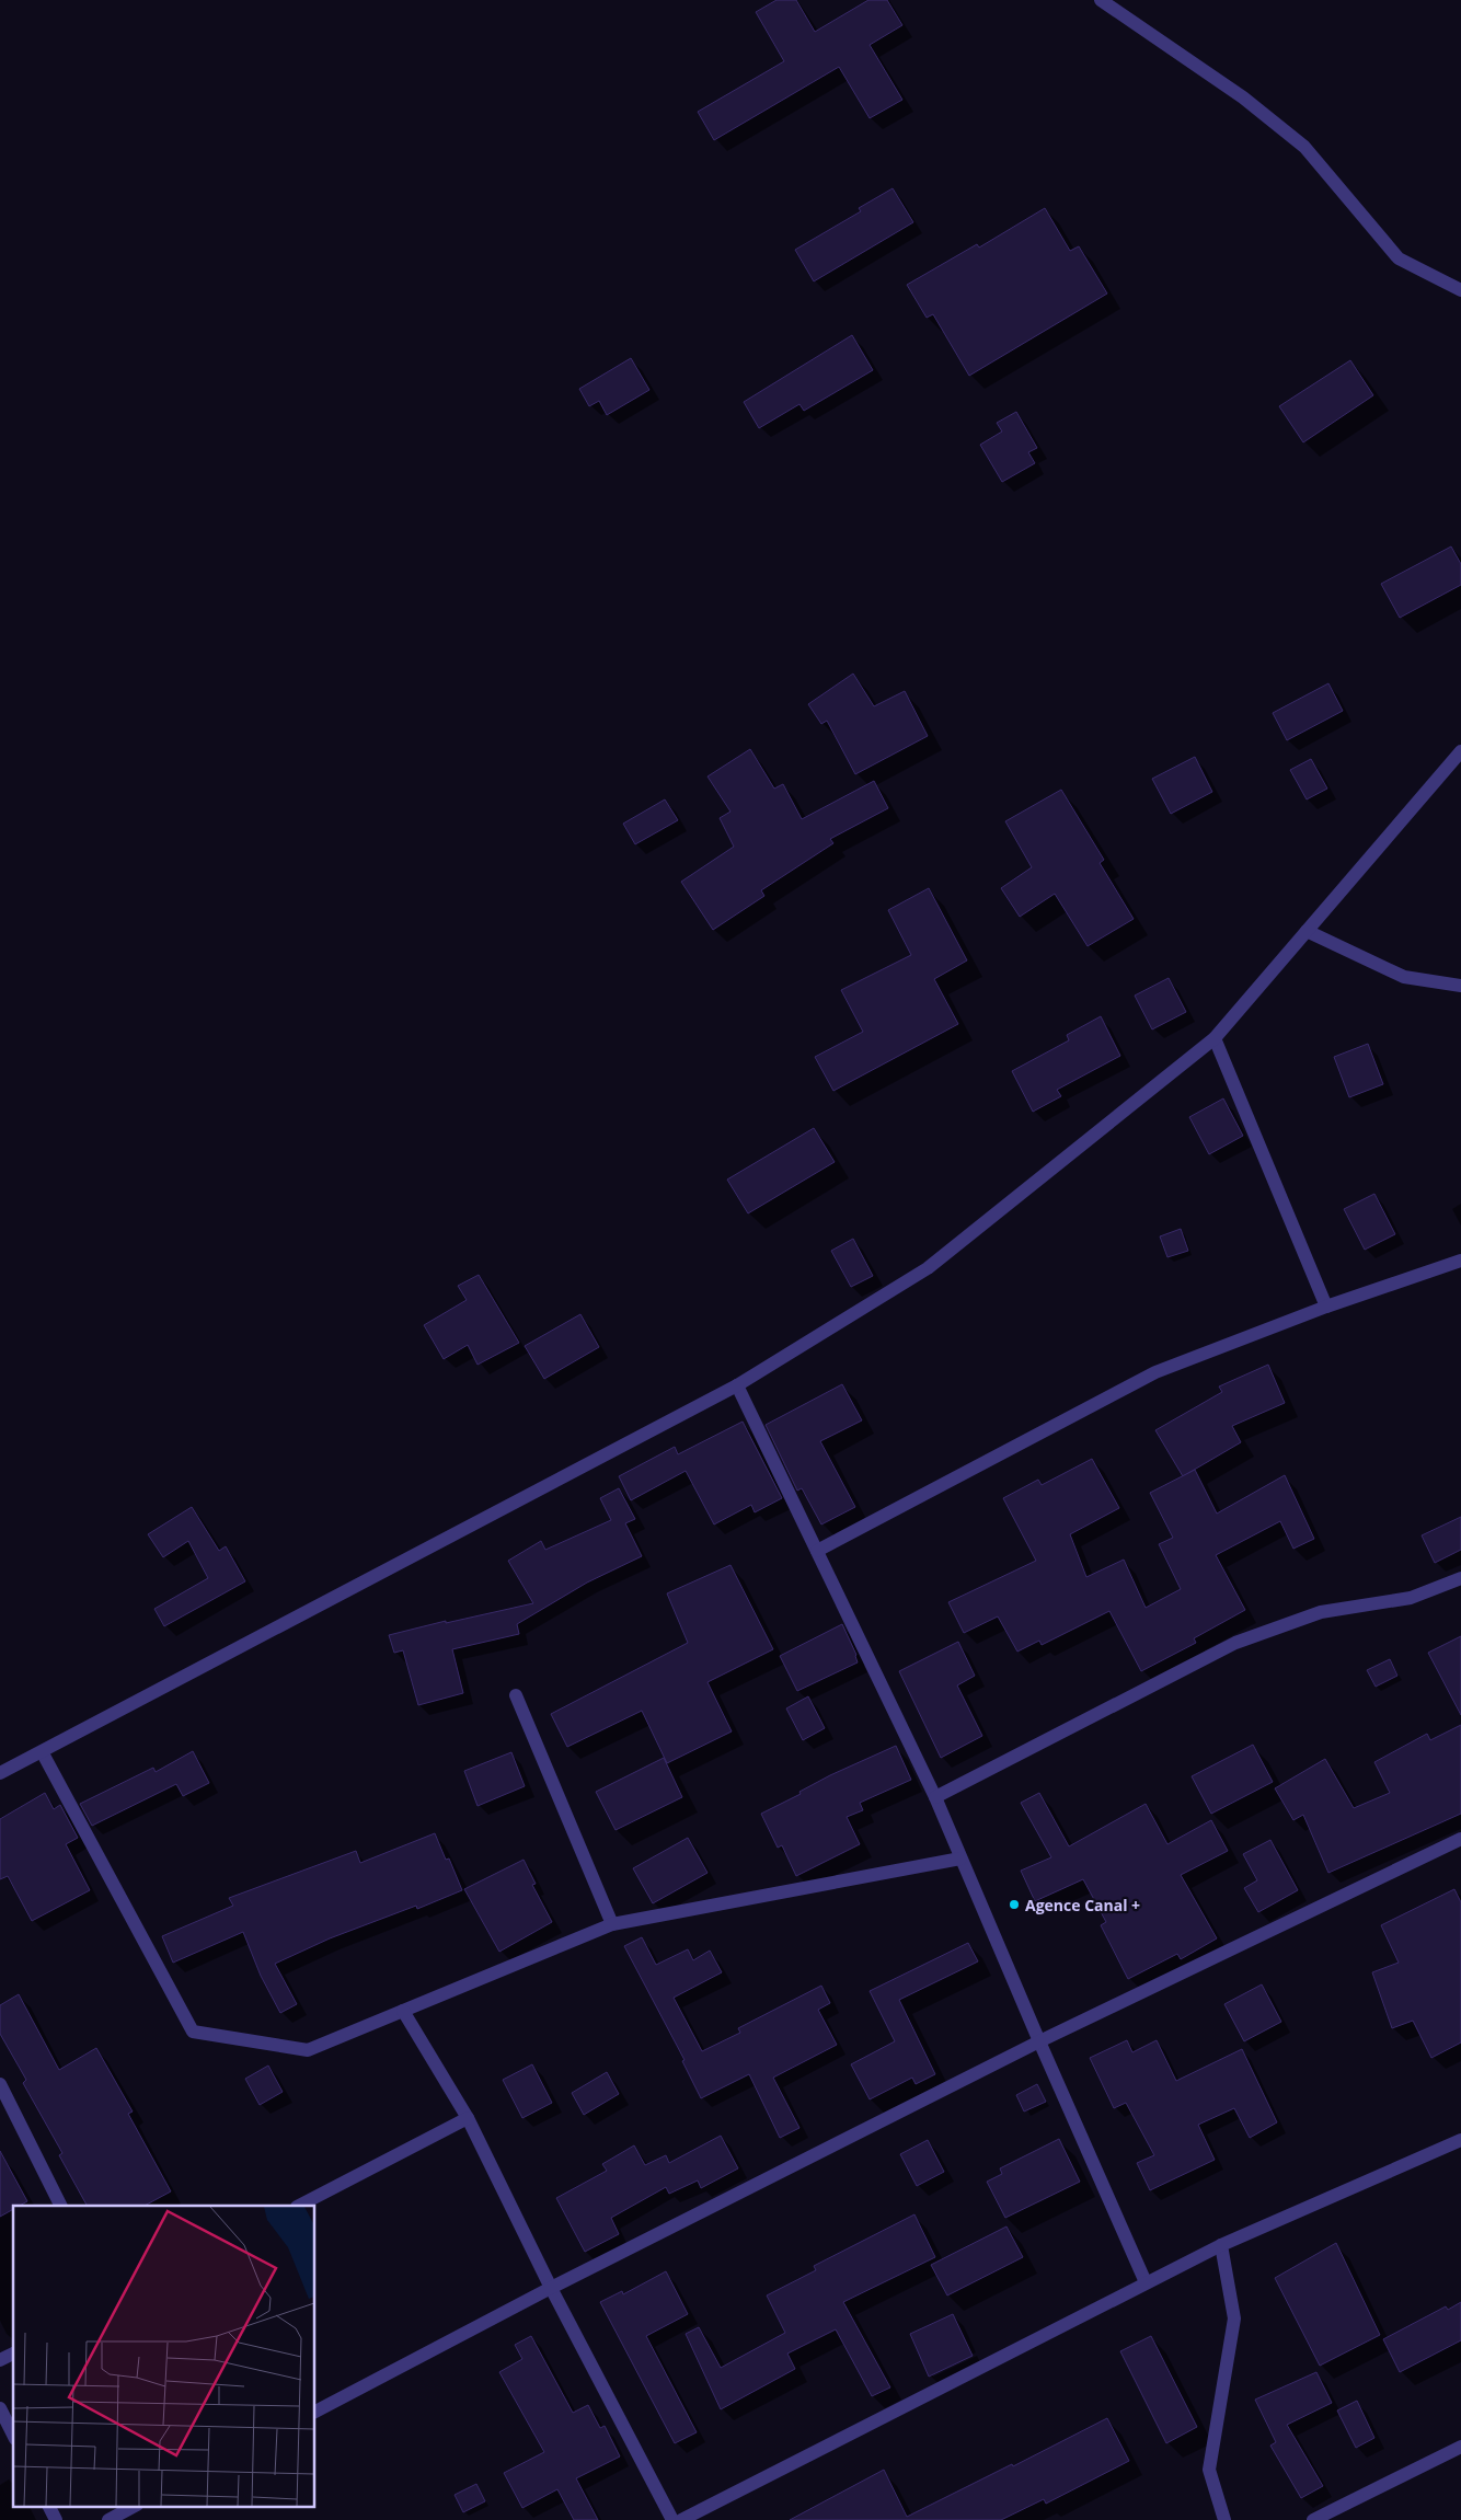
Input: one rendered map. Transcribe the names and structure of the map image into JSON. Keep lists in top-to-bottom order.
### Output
{
  "places": ["Agence Canal +"]
}
